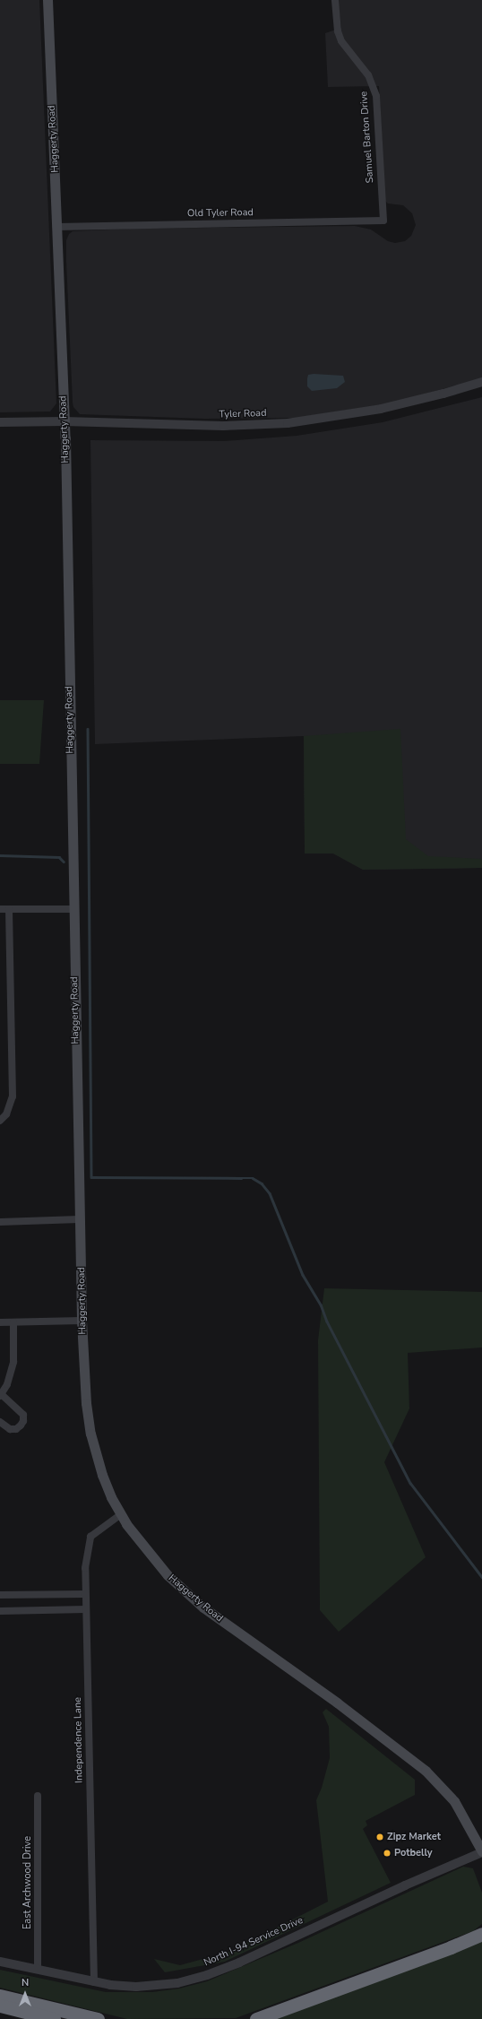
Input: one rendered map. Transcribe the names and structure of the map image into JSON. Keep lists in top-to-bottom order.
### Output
{
  "streets": {
    "main road": ["Haggerty Road"],
    "street": [
      "Samuel Barton Drive",
      "Old Tyler Road",
      "Tyler Road",
      "Independence Lane",
      "East Archwood Drive",
      "North I-94 Service Drive"
    ]
  },
  "crossings": [
    ["Samuel Barton Drive", "Old Tyler Road"],
    ["Haggerty Road", "Old Tyler Road"],
    ["Haggerty Road", "Tyler Road"],
    ["Haggerty Road", "Independence Lane"],
    ["Haggerty Road", "North I-94 Service Drive"],
    ["Independence Lane", "North I-94 Service Drive"],
    ["East Archwood Drive", "North I-94 Service Drive"]
  ],
  "places": ["Zipz Market", "Potbelly"],
  "north": "top"
}
